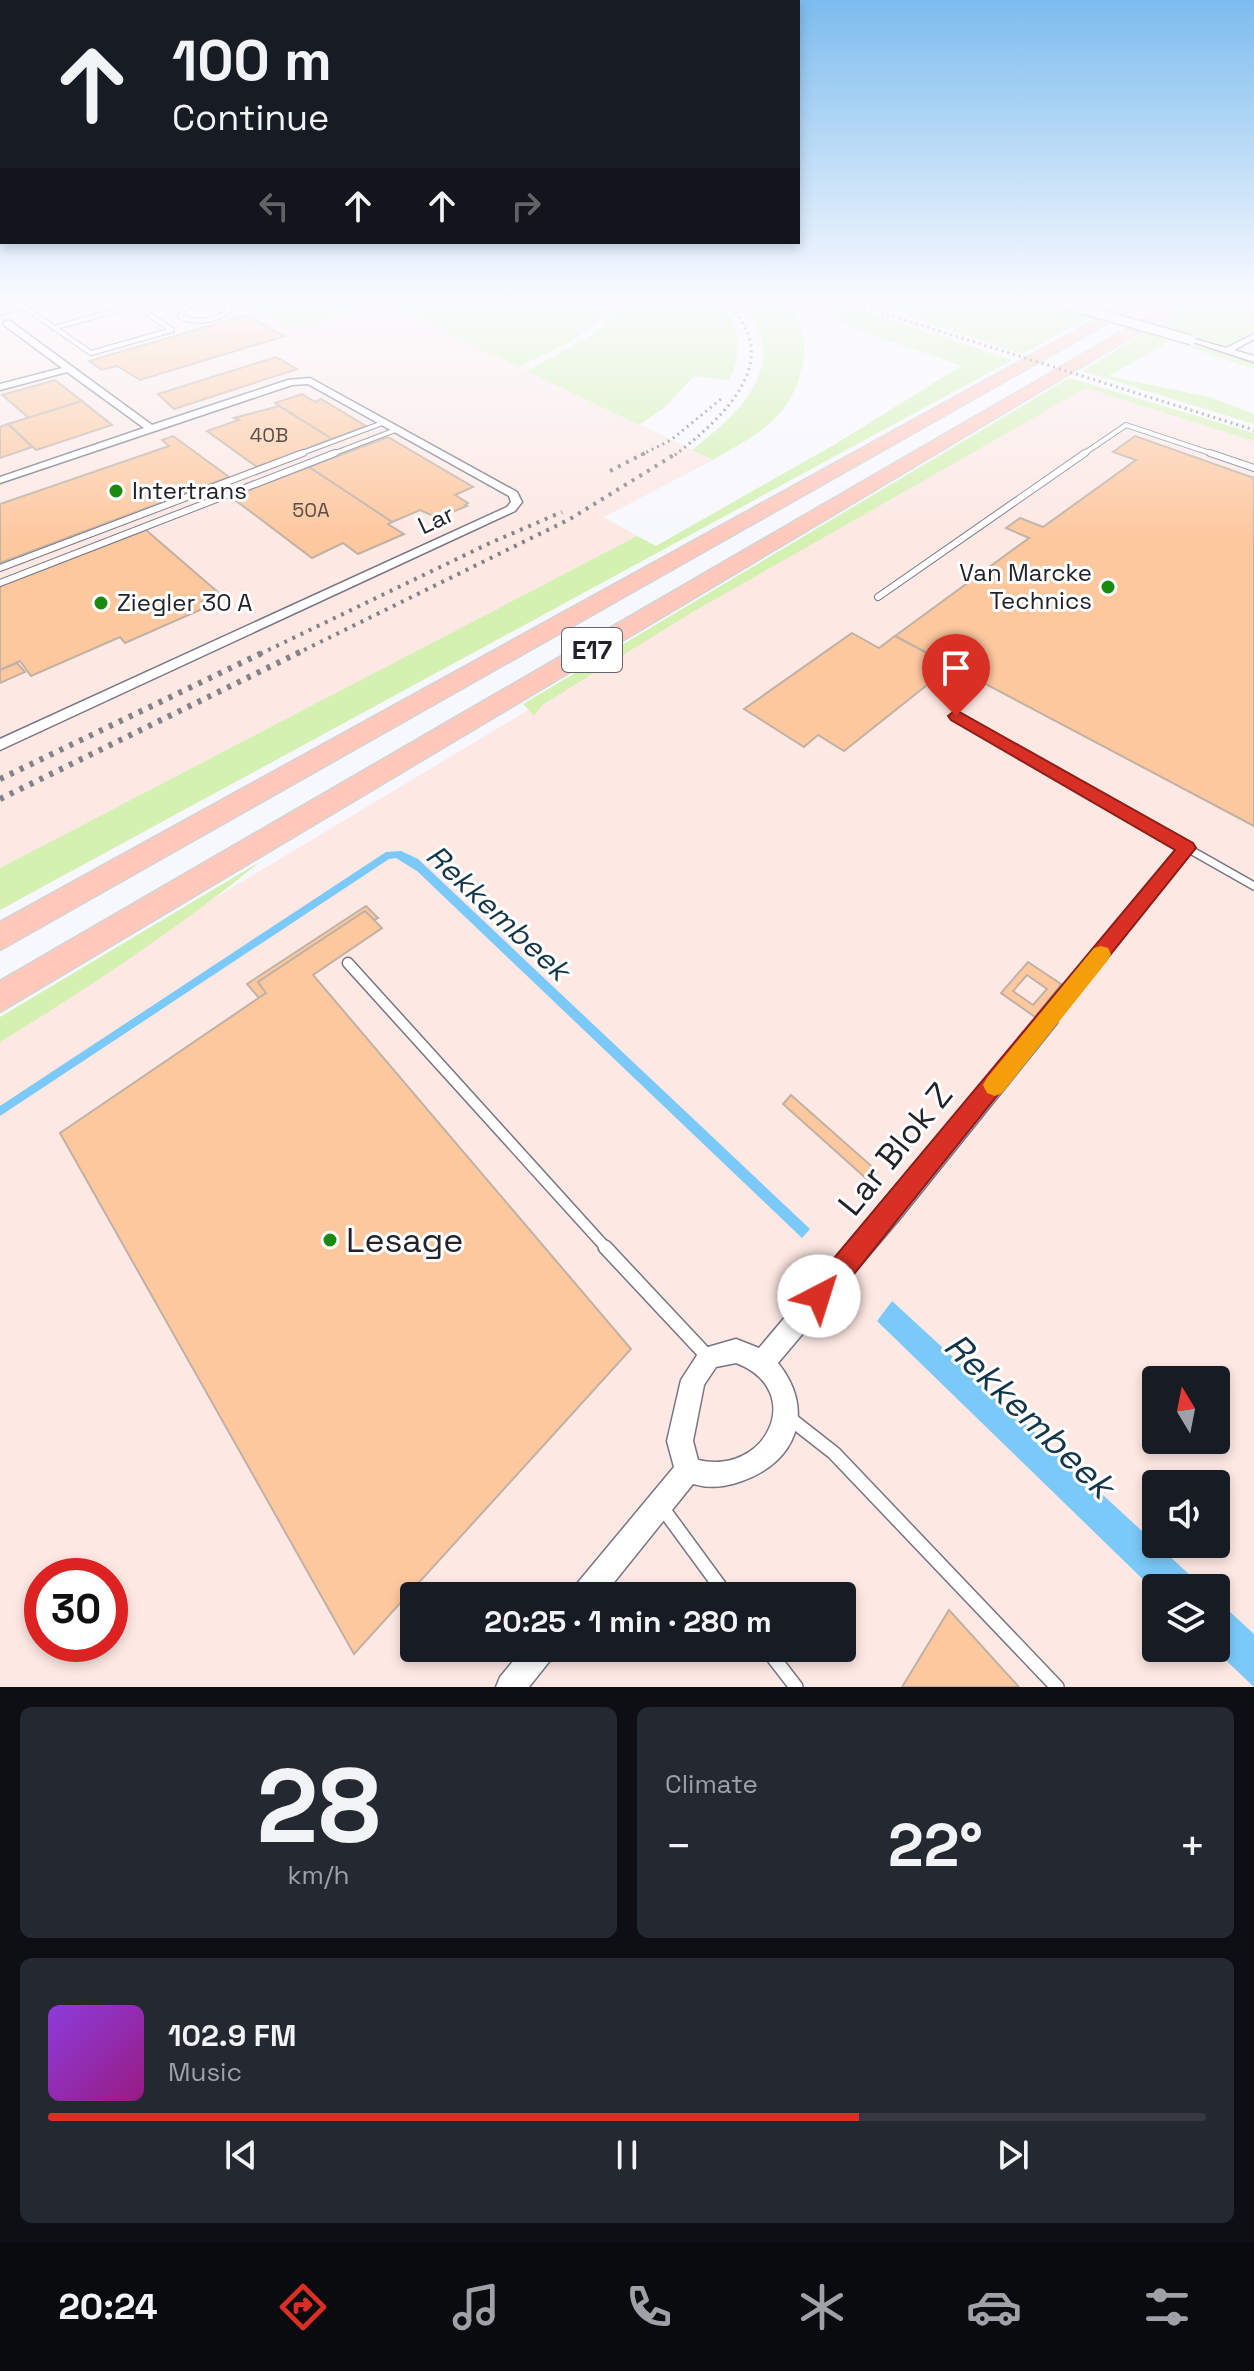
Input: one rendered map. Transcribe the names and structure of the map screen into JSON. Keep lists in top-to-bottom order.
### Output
{
  "streets": {
    "highway": ["E17"],
    "street": ["Lar", "Lar Blok Z"]
  },
  "water": ["Rekkembeek"],
  "places": [
    "Intertrans",
    "Van Marcke Technics",
    "Ziegler 30 A",
    "Lesage"
  ],
  "house_numbers": ["40B", "50A"],
  "north": "top",
  "page": {
    "turn": ["100 m", "Continue"],
    "limit": "30",
    "trip": "20:25 · 1 min · 280 m",
    "tile": [
      ["28", "km/h"],
      "Climate"
    ],
    "heat": ["−", "22°", "+"],
    "song": ["102.9 FM", "Music"],
    "tabs": "20:24"
  }
}
